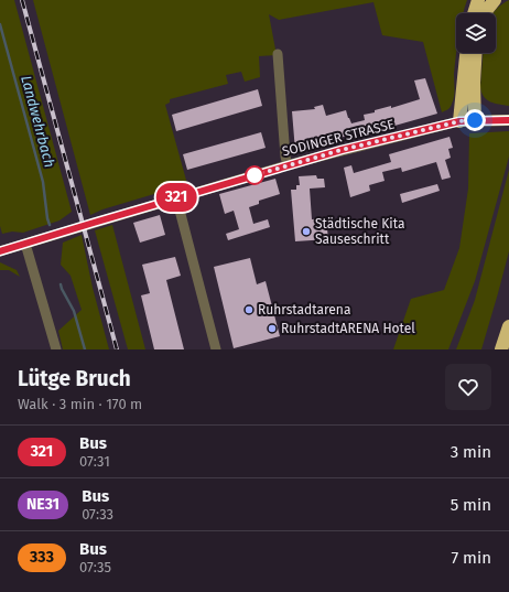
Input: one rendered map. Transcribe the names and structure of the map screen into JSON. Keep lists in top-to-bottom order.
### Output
{
  "streets": {
    "main road": ["SODINGER STRASSE"]
  },
  "water": ["Landwehrbach"],
  "places": ["Städtische Kita Sauseschritt", "Ruhrstadtarena", "RuhrstadtARENA Hotel"],
  "lines": ["bus line 321"],
  "page": {
    "on_map": "321",
    "heading": ["Lütge Bruch", "Walk · 3 min · 170 m"],
    "list": [
      {
        "mark": "321",
        "name": "Bus",
        "note": "07:31",
        "value": "3 min"
      },
      {
        "mark": "NE31",
        "name": "Bus",
        "note": "07:33",
        "value": "5 min"
      },
      {
        "mark": "333",
        "name": "Bus",
        "note": "07:35",
        "value": "7 min"
      }
    ]
  }
}
